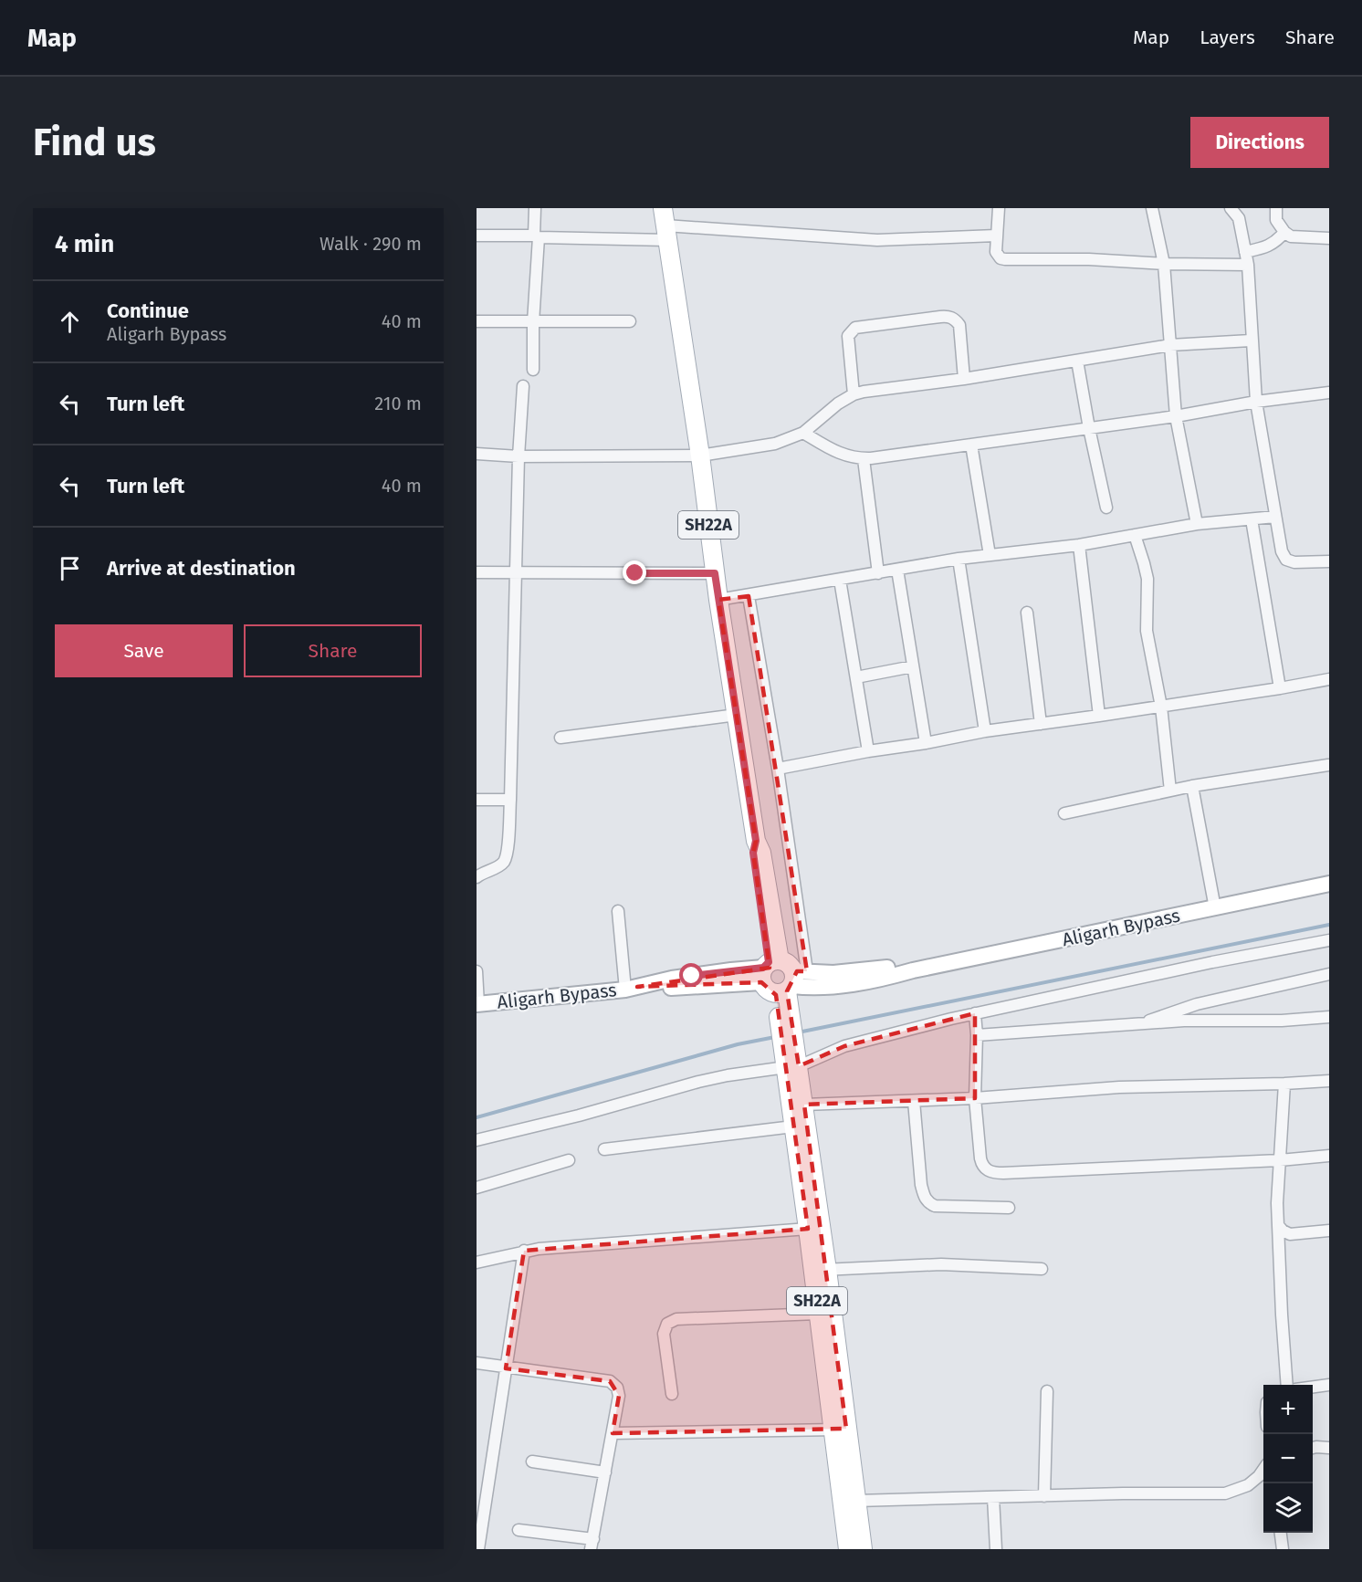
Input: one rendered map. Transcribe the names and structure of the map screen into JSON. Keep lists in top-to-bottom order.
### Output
{
  "streets": {
    "main road": ["SH22A", "Aligarh Bypass"]
  },
  "crossings": [
    ["SH22A", "Aligarh Bypass"]
  ],
  "page": {
    "header": "Map",
    "nav": ["Map", "Layers", "Share"],
    "buttons": [
      "Directions",
      ["Save", "Share"]
    ],
    "title": "Find us",
    "heading": ["4 min", "Walk · 290 m"],
    "list": [
      ["Continue", "Aligarh Bypass", "40 m"],
      ["Turn left", "210 m"],
      ["Turn left", "40 m"],
      "Arrive at destination"
    ],
    "map_buttons": ["+", "−"]
  }
}
